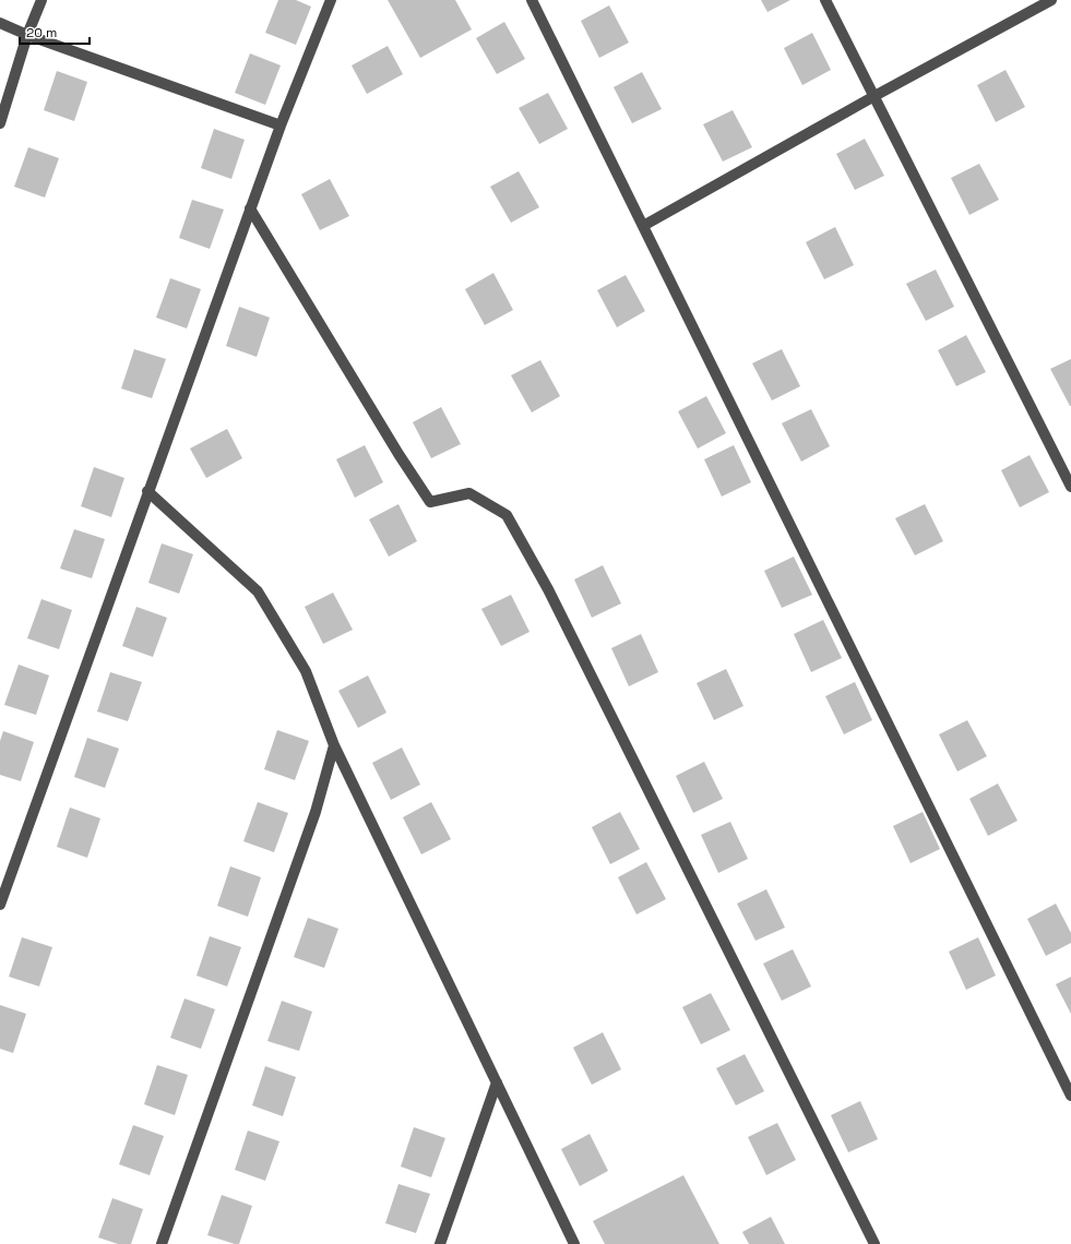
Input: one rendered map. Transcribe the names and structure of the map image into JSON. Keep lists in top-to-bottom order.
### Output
{
  "scale_bar": "20 m"
}
